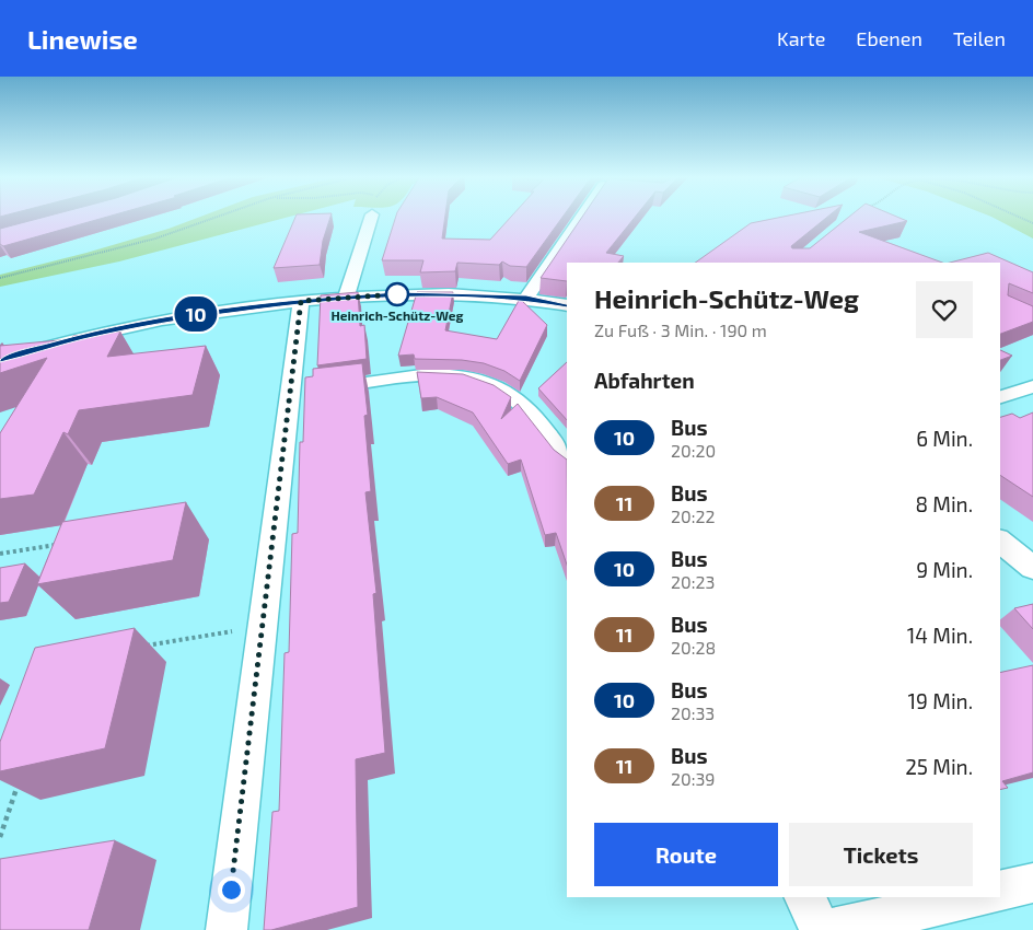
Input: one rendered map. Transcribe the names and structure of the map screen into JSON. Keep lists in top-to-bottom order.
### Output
{
  "places": ["Heinrich-Schütz-Weg"],
  "lines": ["bus line 10"],
  "page": {
    "header": "Linewise",
    "nav": ["Karte", "Ebenen", "Teilen"],
    "on_map": "10",
    "heading": [
      ["Heinrich-Schütz-Weg", "Zu Fuß · 3 Min. · 190 m"],
      "Abfahrten"
    ],
    "list": [
      {
        "mark": "10",
        "name": "Bus",
        "note": "20:20",
        "value": "6 Min."
      },
      {
        "mark": "11",
        "name": "Bus",
        "note": "20:22",
        "value": "8 Min."
      },
      {
        "mark": "10",
        "name": "Bus",
        "note": "20:23",
        "value": "9 Min."
      },
      {
        "mark": "11",
        "name": "Bus",
        "note": "20:28",
        "value": "14 Min."
      },
      {
        "mark": "10",
        "name": "Bus",
        "note": "20:33",
        "value": "19 Min."
      },
      {
        "mark": "11",
        "name": "Bus",
        "note": "20:39",
        "value": "25 Min."
      }
    ],
    "buttons": ["Route", "Tickets"]
  }
}
